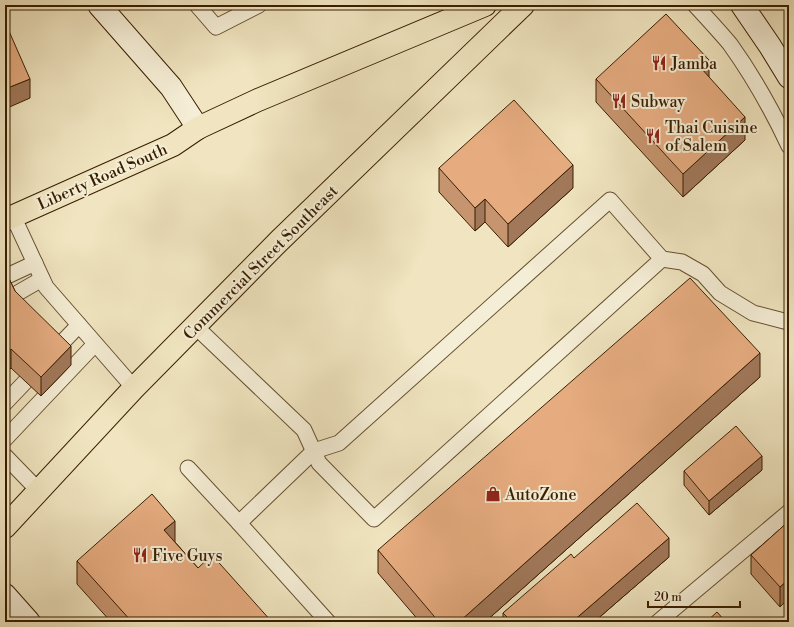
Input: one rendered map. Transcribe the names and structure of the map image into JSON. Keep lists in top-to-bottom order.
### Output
{
  "streets": {
    "main road": ["Liberty Road South", "Commercial Street Southeast"]
  },
  "places": {
    "restaurant": [
      "Jamba",
      "Subway",
      "Thai Cuisine of Salem",
      "Five Guys"
    ],
    "shop": ["AutoZone"]
  },
  "scale_bar": "20 m"
}
